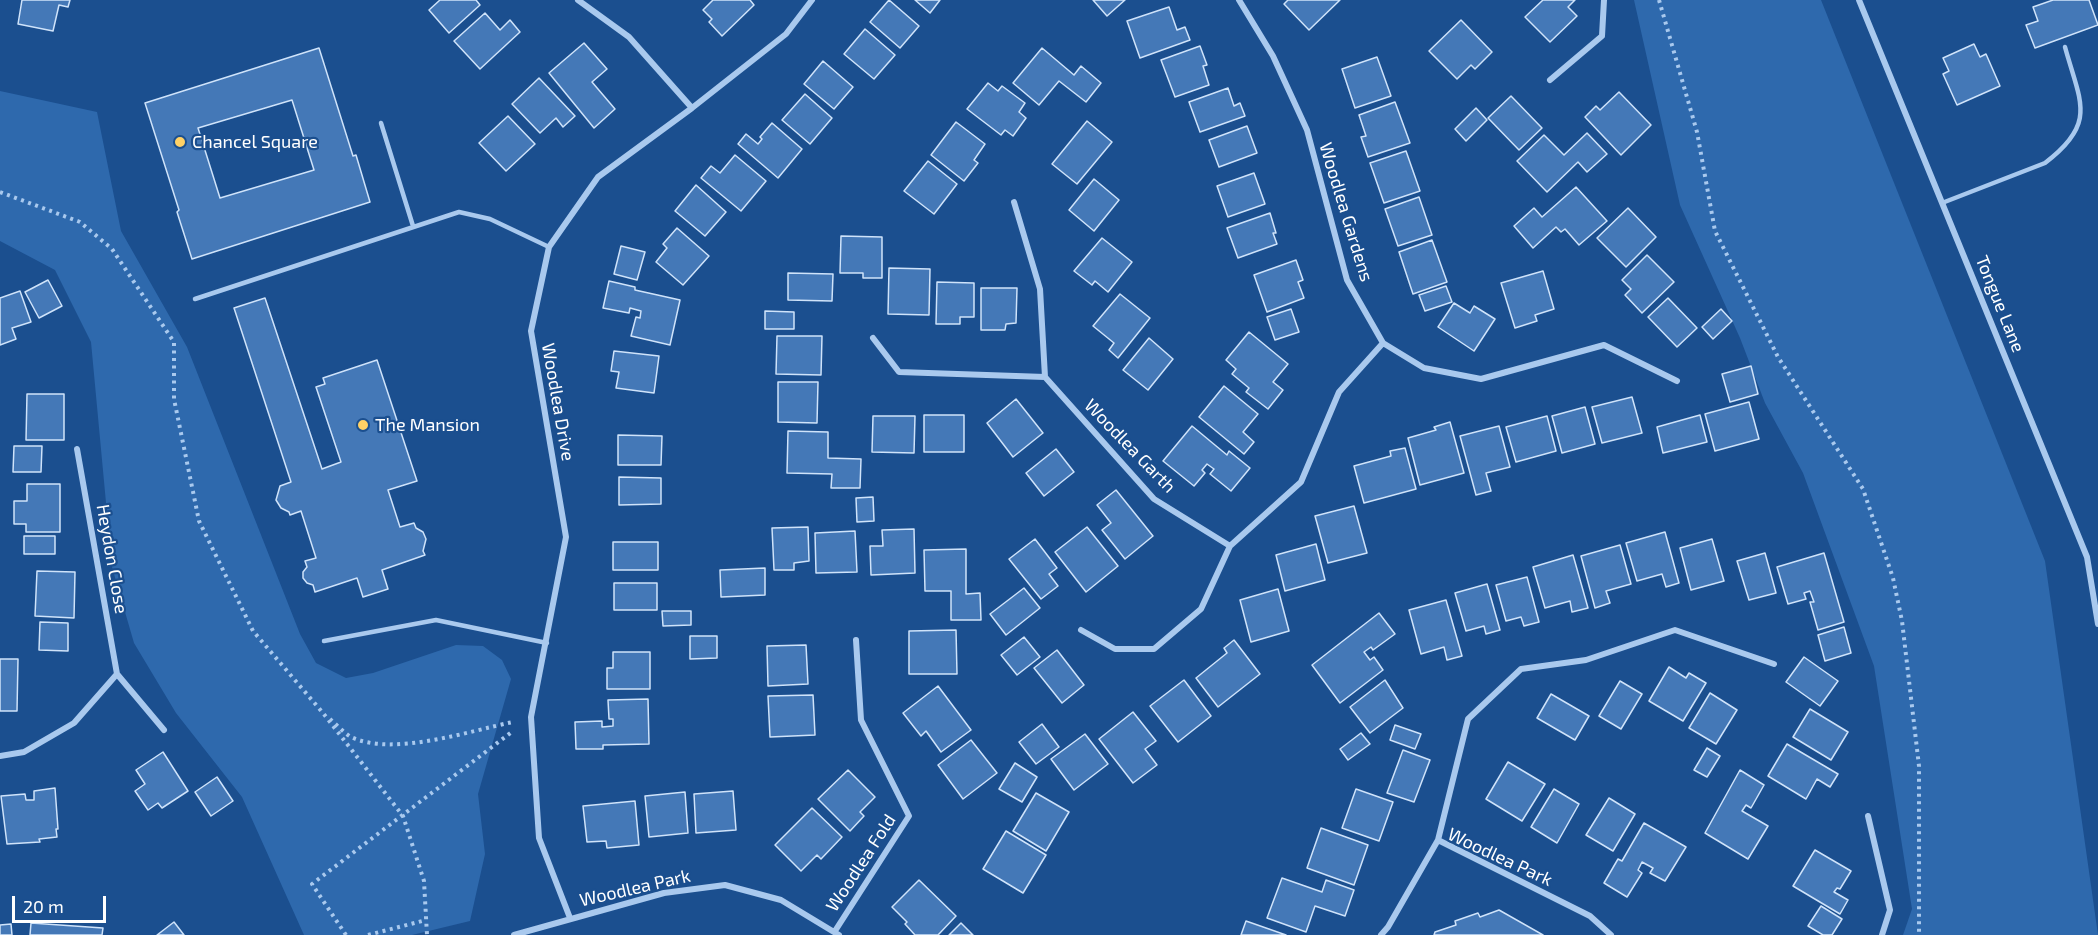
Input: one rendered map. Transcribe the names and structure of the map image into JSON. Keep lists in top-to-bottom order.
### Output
{
  "streets": {
    "street": [
      "Woodlea Gardens",
      "Tongue Lane",
      "Woodlea Drive",
      "Woodlea Garth",
      "Heydon Close",
      "Woodlea Park",
      "Woodlea Fold"
    ]
  },
  "crossings": [
    ["Woodlea Drive", "Woodlea Park"],
    ["Woodlea Park", "Woodlea Fold"]
  ],
  "places": ["Chancel Square", "The Mansion"],
  "scale_bar": "20 m"
}
